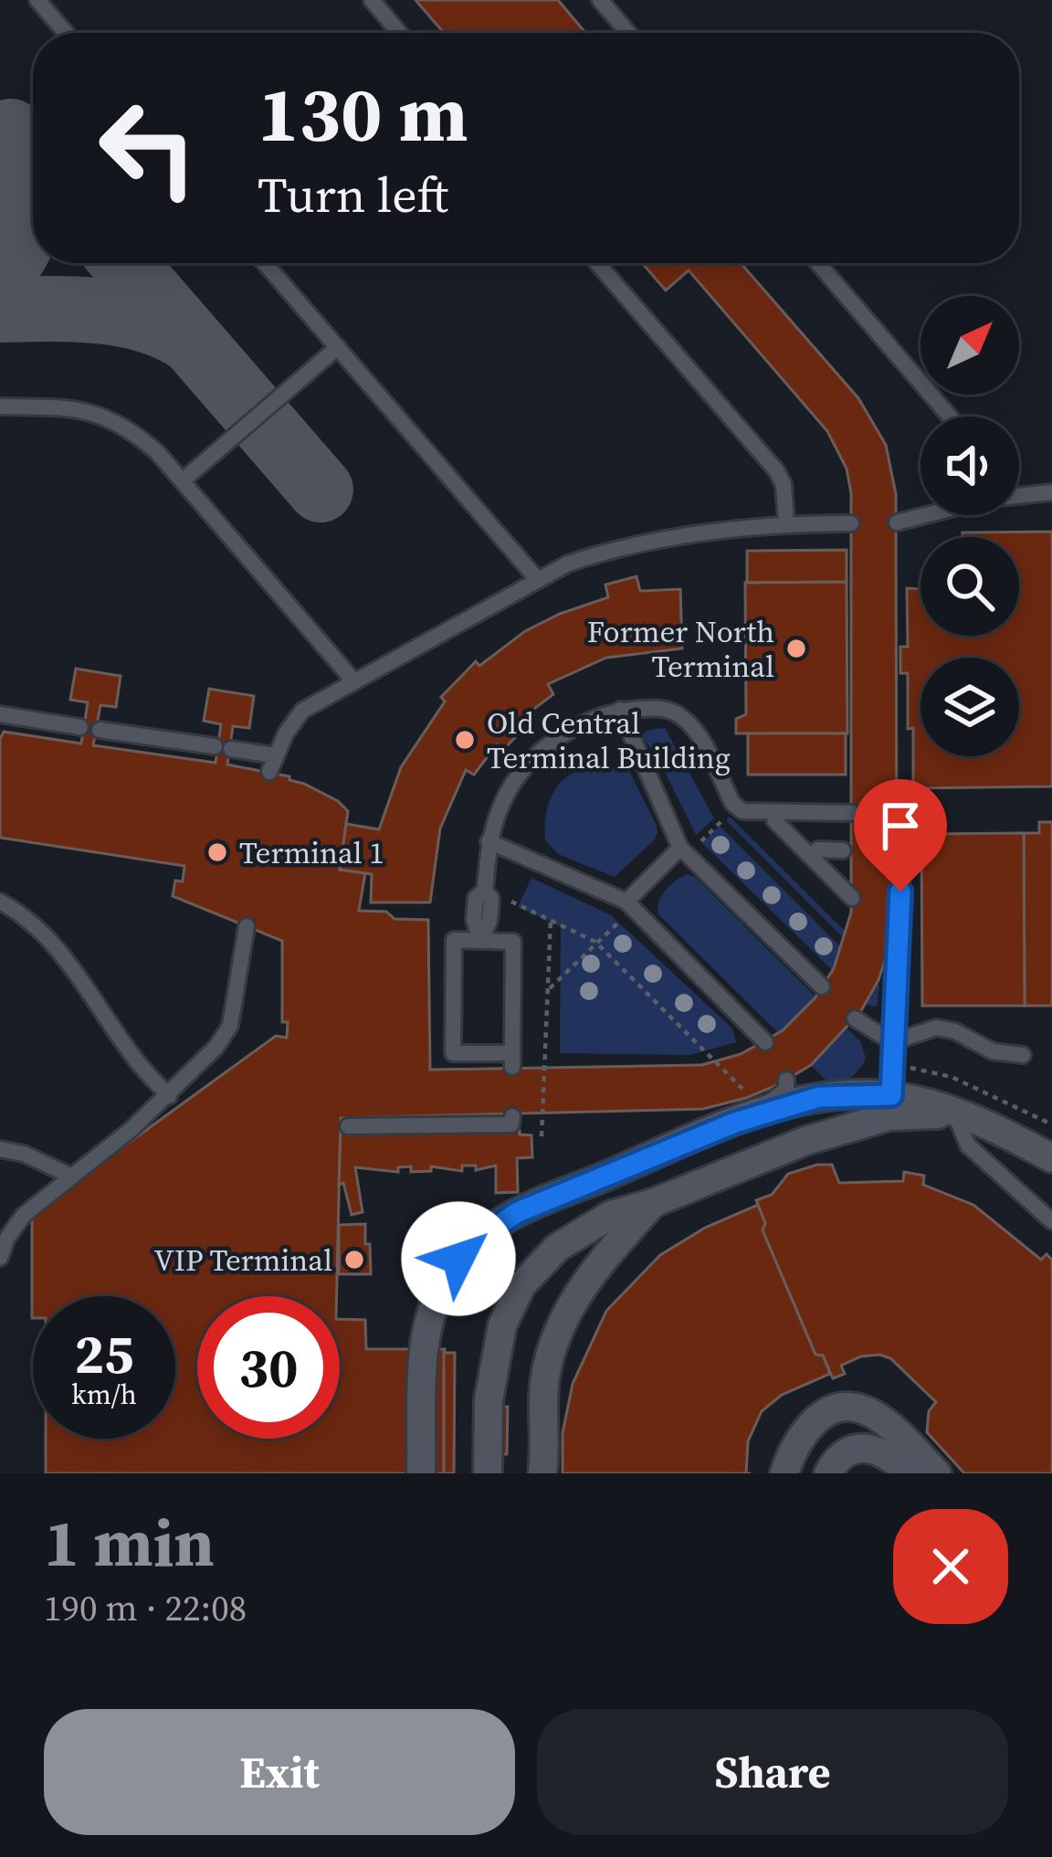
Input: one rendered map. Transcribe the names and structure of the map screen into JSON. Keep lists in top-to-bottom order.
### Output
{
  "places": [
    "Former North Terminal",
    "Old Central Terminal Building",
    "Terminal 1",
    "VIP Terminal"
  ],
  "north": "top right",
  "page": {
    "turn": ["130 m", "Turn left"],
    "speed": "25 km/h",
    "limit": "30",
    "heading": ["1 min", "190 m · 22:08"],
    "buttons": ["Exit", "Share"]
  }
}
